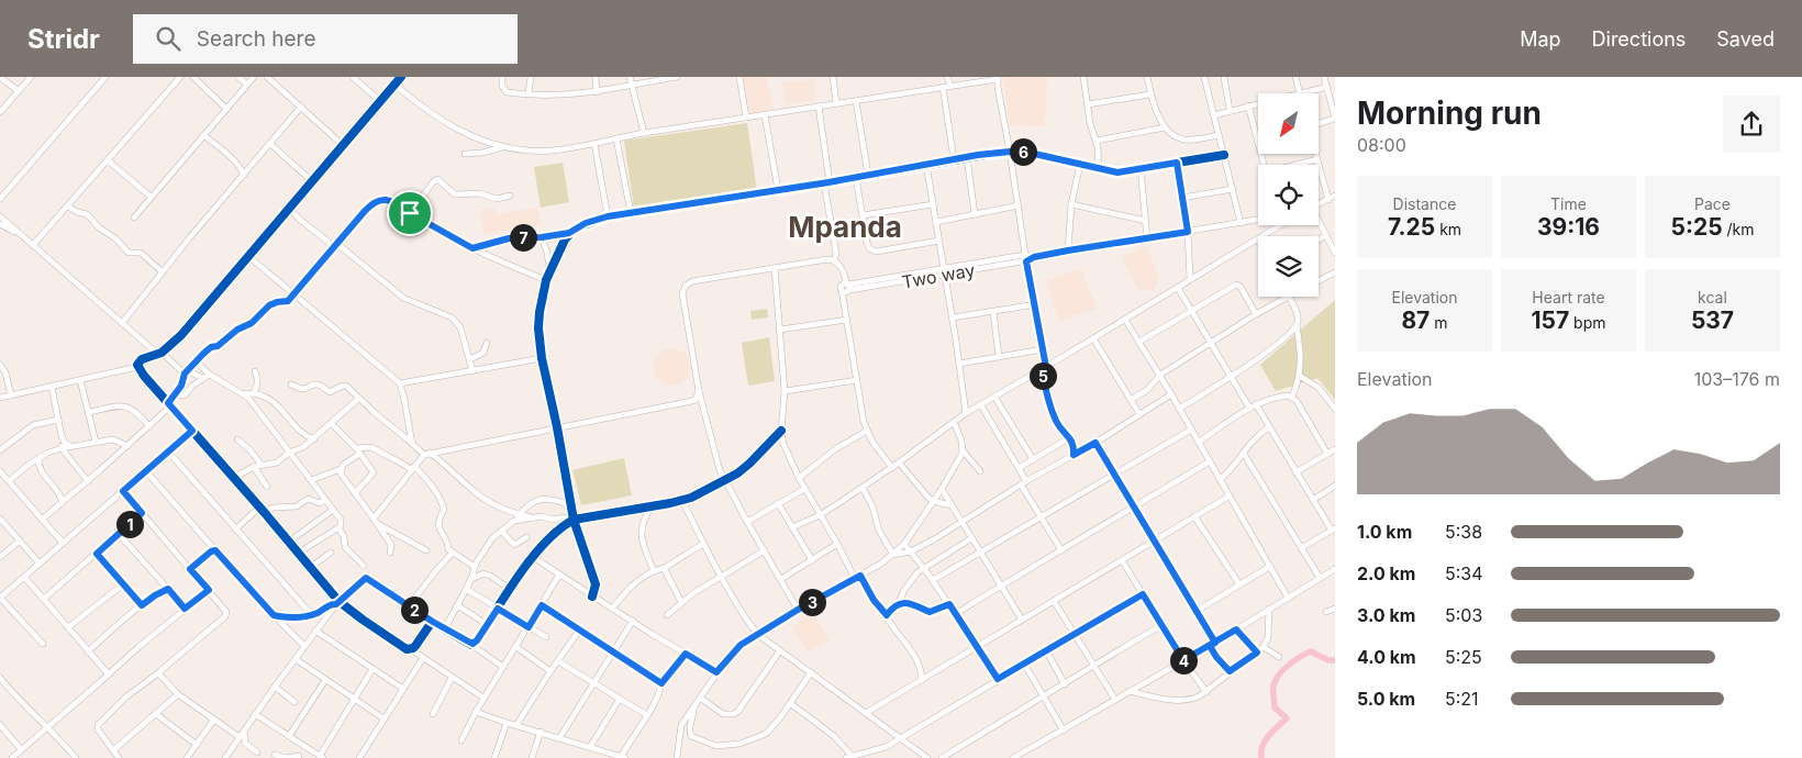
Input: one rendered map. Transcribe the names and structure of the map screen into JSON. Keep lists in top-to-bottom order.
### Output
{
  "streets": {
    "street": ["Two way"]
  },
  "districts": ["Mpanda"],
  "north": "bottom left",
  "page": {
    "header": "Stridr",
    "search": "Search here",
    "nav": ["Map", "Directions", "Saved"],
    "heading": ["Morning run", "08:00"],
    "pins": [
      "6",
      "7",
      "5",
      "1",
      "3",
      "2",
      "4"
    ],
    "stats": [
      ["Distance", "7.25 km"],
      ["Time", "39:16"],
      ["Pace", "5:25 /km"],
      ["Elevation", "87 m"],
      ["Heart rate", "157 bpm"],
      ["kcal", "537"]
    ],
    "chart": ["Elevation", "103–176 m"],
    "list": [
      {
        "name": "1.0 km",
        "note": "5:38"
      },
      {
        "name": "2.0 km",
        "note": "5:34"
      },
      {
        "name": "3.0 km",
        "note": "5:03"
      },
      {
        "name": "4.0 km",
        "note": "5:25"
      },
      {
        "name": "5.0 km",
        "note": "5:21"
      }
    ]
  }
}
